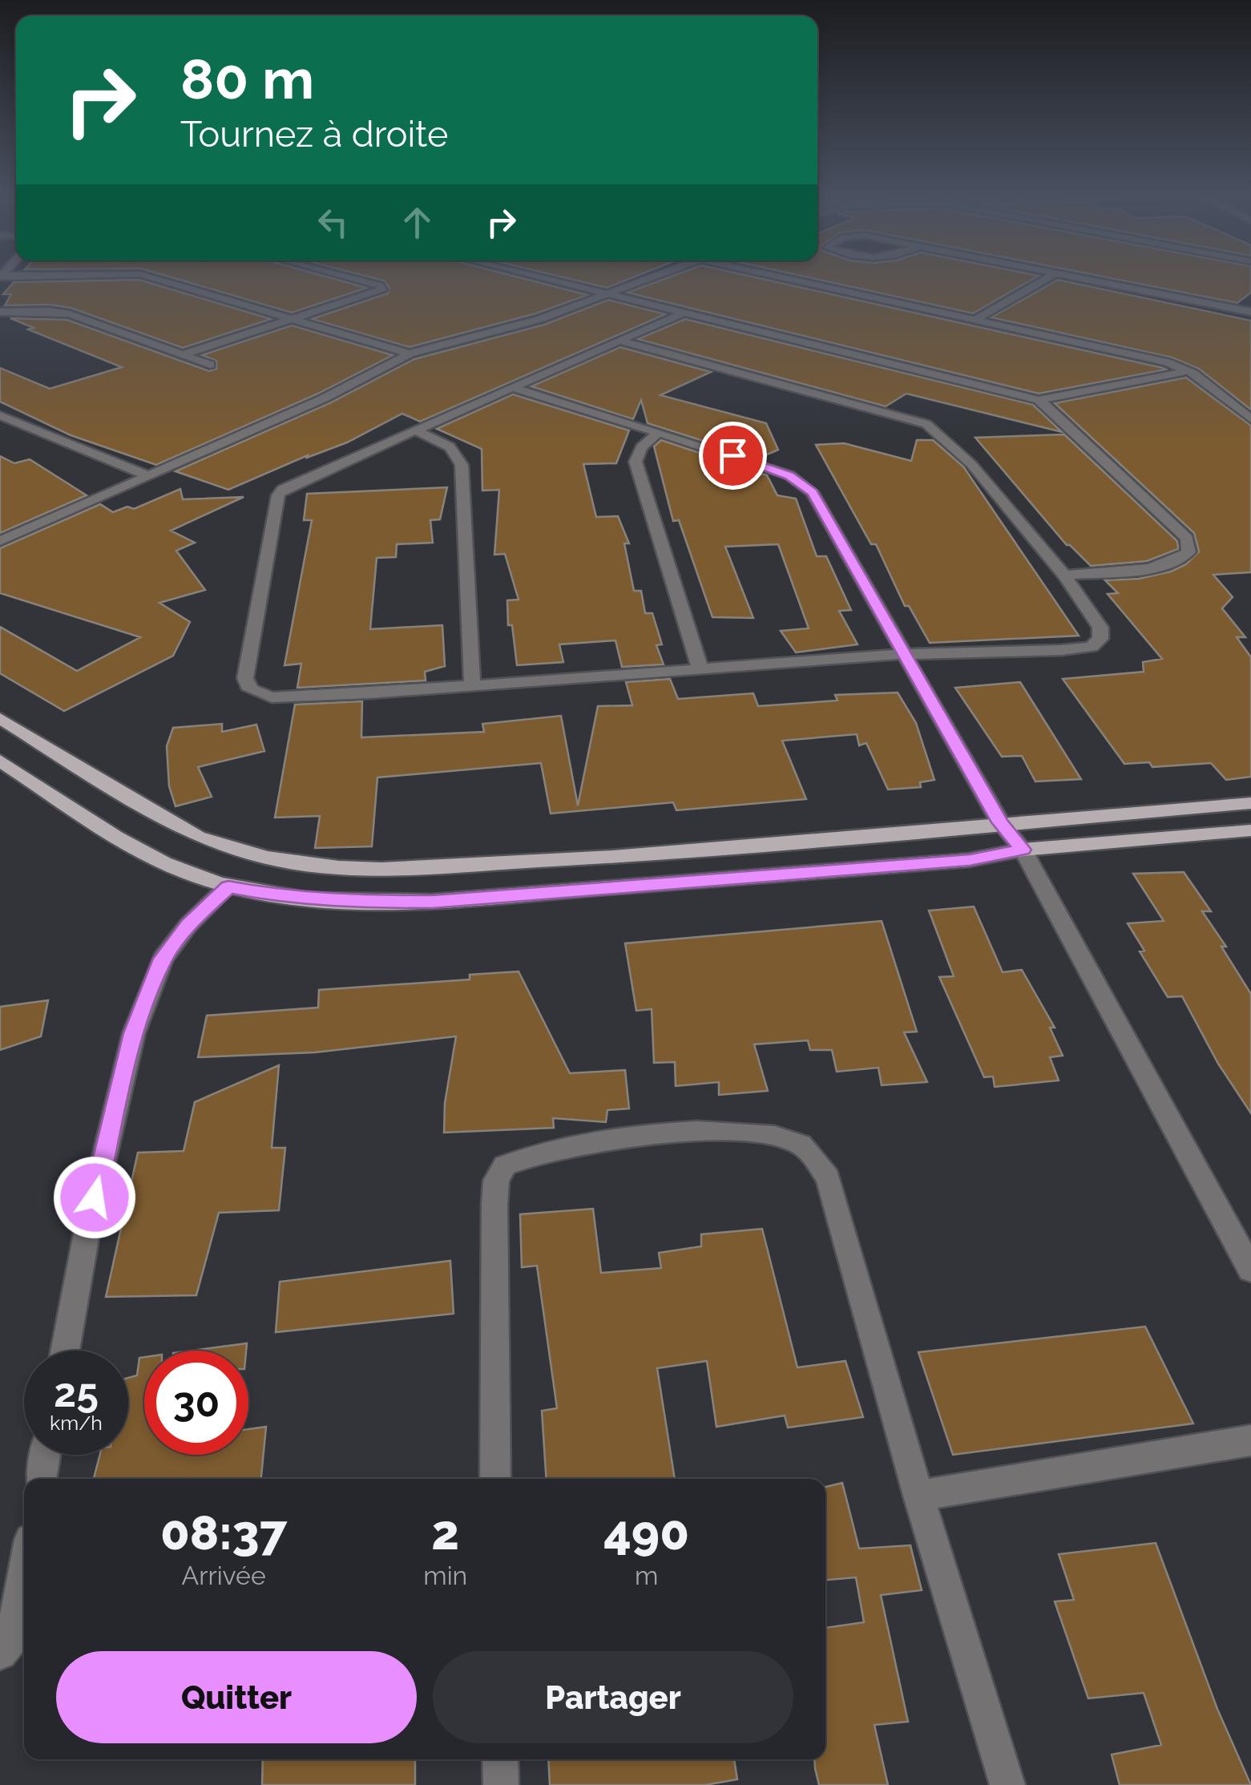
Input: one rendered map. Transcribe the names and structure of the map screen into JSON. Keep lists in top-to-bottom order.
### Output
{
  "page": {
    "turn": ["80 m", "Tournez à droite"],
    "speed": "25 km/h",
    "limit": "30",
    "eta": [
      "08:37",
      "Arrivée",
      "2",
      "min",
      "490",
      "m"
    ],
    "buttons": ["Quitter", "Partager"]
  }
}
